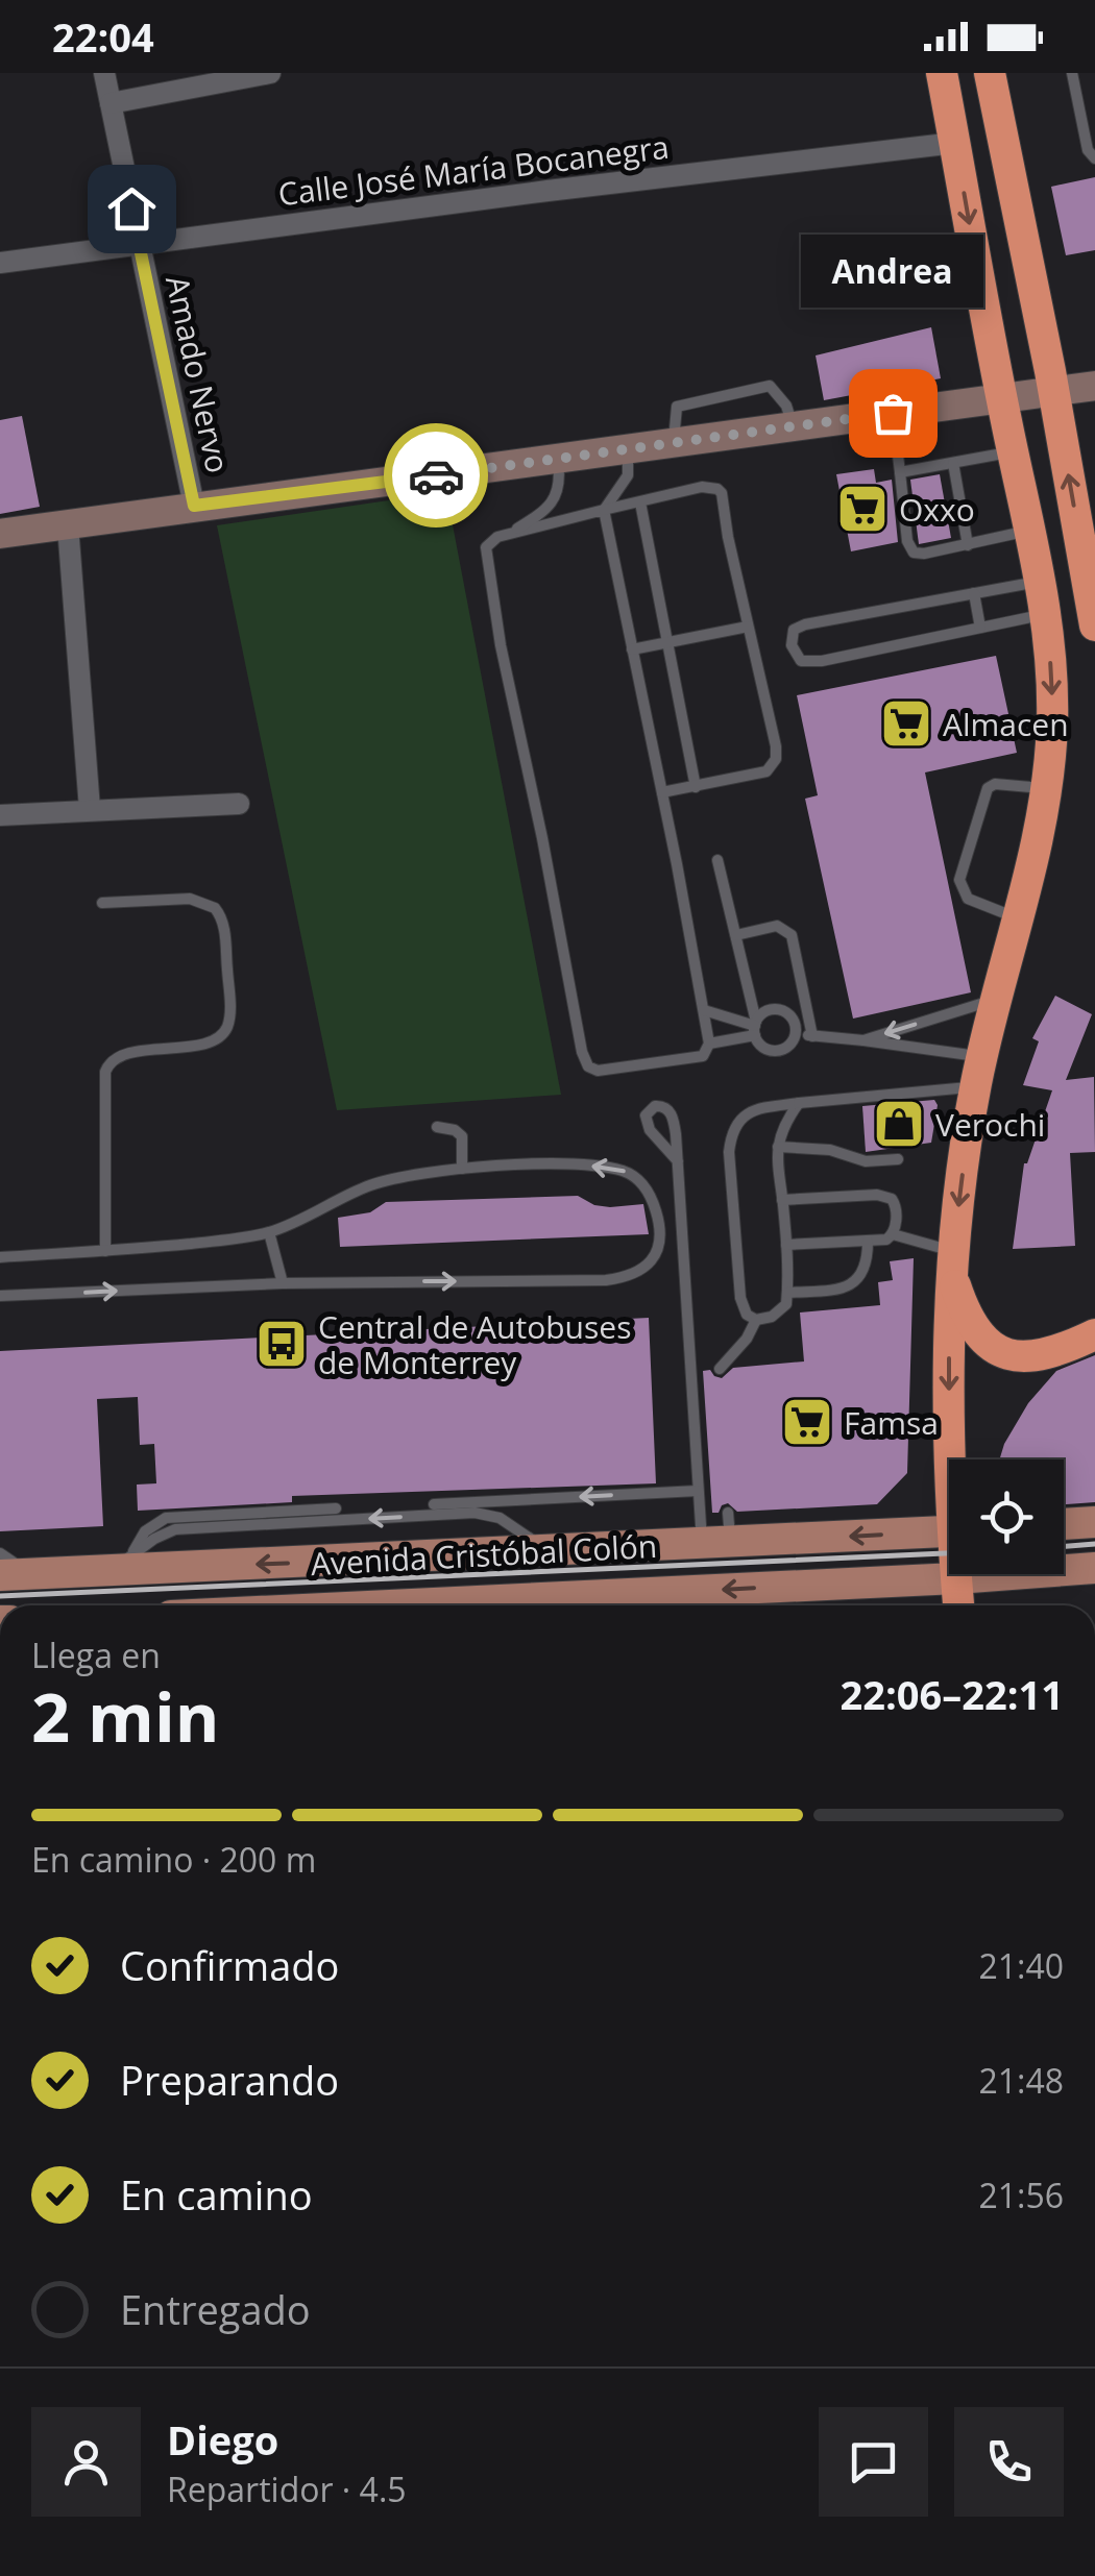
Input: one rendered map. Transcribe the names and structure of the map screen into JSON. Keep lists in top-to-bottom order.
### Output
{
  "streets": {
    "main road": ["Avenida Cristóbal Colón"],
    "street": ["Calle José María Bocanegra", "Amado Nervo"]
  },
  "crossings": [
    ["Calle José María Bocanegra", "Amado Nervo"]
  ],
  "one_way": ["Avenida Cristóbal Colón"],
  "places": {
    "other": ["Andrea"],
    "supermarket": ["Oxxo", "Almacen", "Famsa"],
    "shop": ["Verochi"],
    "bus stop": ["Central de Autobuses de Monterrey"]
  },
  "page": {
    "status": "22:04",
    "bubble": "Andrea",
    "heading": ["2 min", "Llega en", "22:06–22:11"],
    "panel": ["Diego", "Repartidor · 4.5"],
    "bar": "En camino · 200 m",
    "list": [
      ["Confirmado", "21:40"],
      ["Preparando", "21:48"],
      ["En camino", "21:56"],
      "Entregado"
    ]
  }
}
